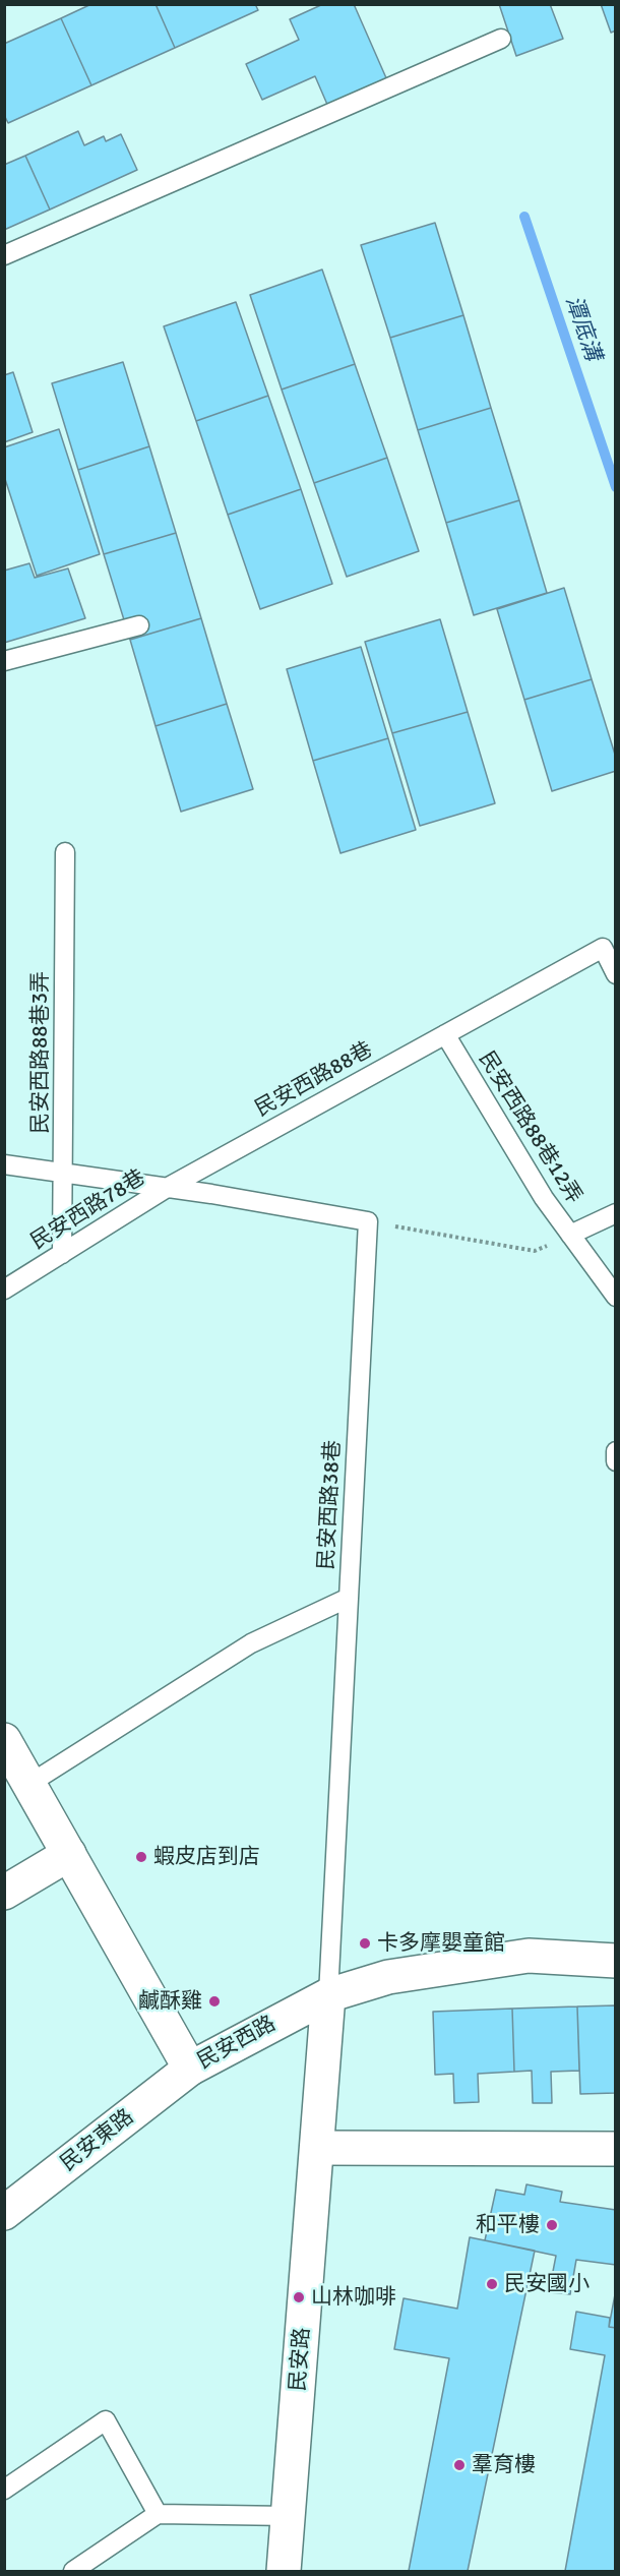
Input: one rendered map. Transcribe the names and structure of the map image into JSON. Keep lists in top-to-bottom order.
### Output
{
  "streets": {
    "street": ["民安西路", "民安東路", "民安路"],
    "lane": [
      "民安西路88巷3弄",
      "民安西路88巷",
      "民安西路88巷12弄",
      "民安西路78巷",
      "民安西路38巷"
    ]
  },
  "crossings": [
    ["民安西路88巷3弄", "民安西路78巷"],
    ["民安西路88巷", "民安西路88巷12弄"],
    ["民安西路88巷", "民安西路78巷"],
    ["民安西路38巷", "民安西路"],
    ["民安西路38巷", "民安路"],
    ["民安西路", "民安東路"],
    ["民安西路", "民安路"]
  ],
  "water": ["潭底溝"],
  "places": [
    "蝦皮店到店",
    "卡多摩嬰童館",
    "鹹酥雞",
    "和平樓",
    "民安國小",
    "山林咖啡",
    "羣育樓"
  ]
}
